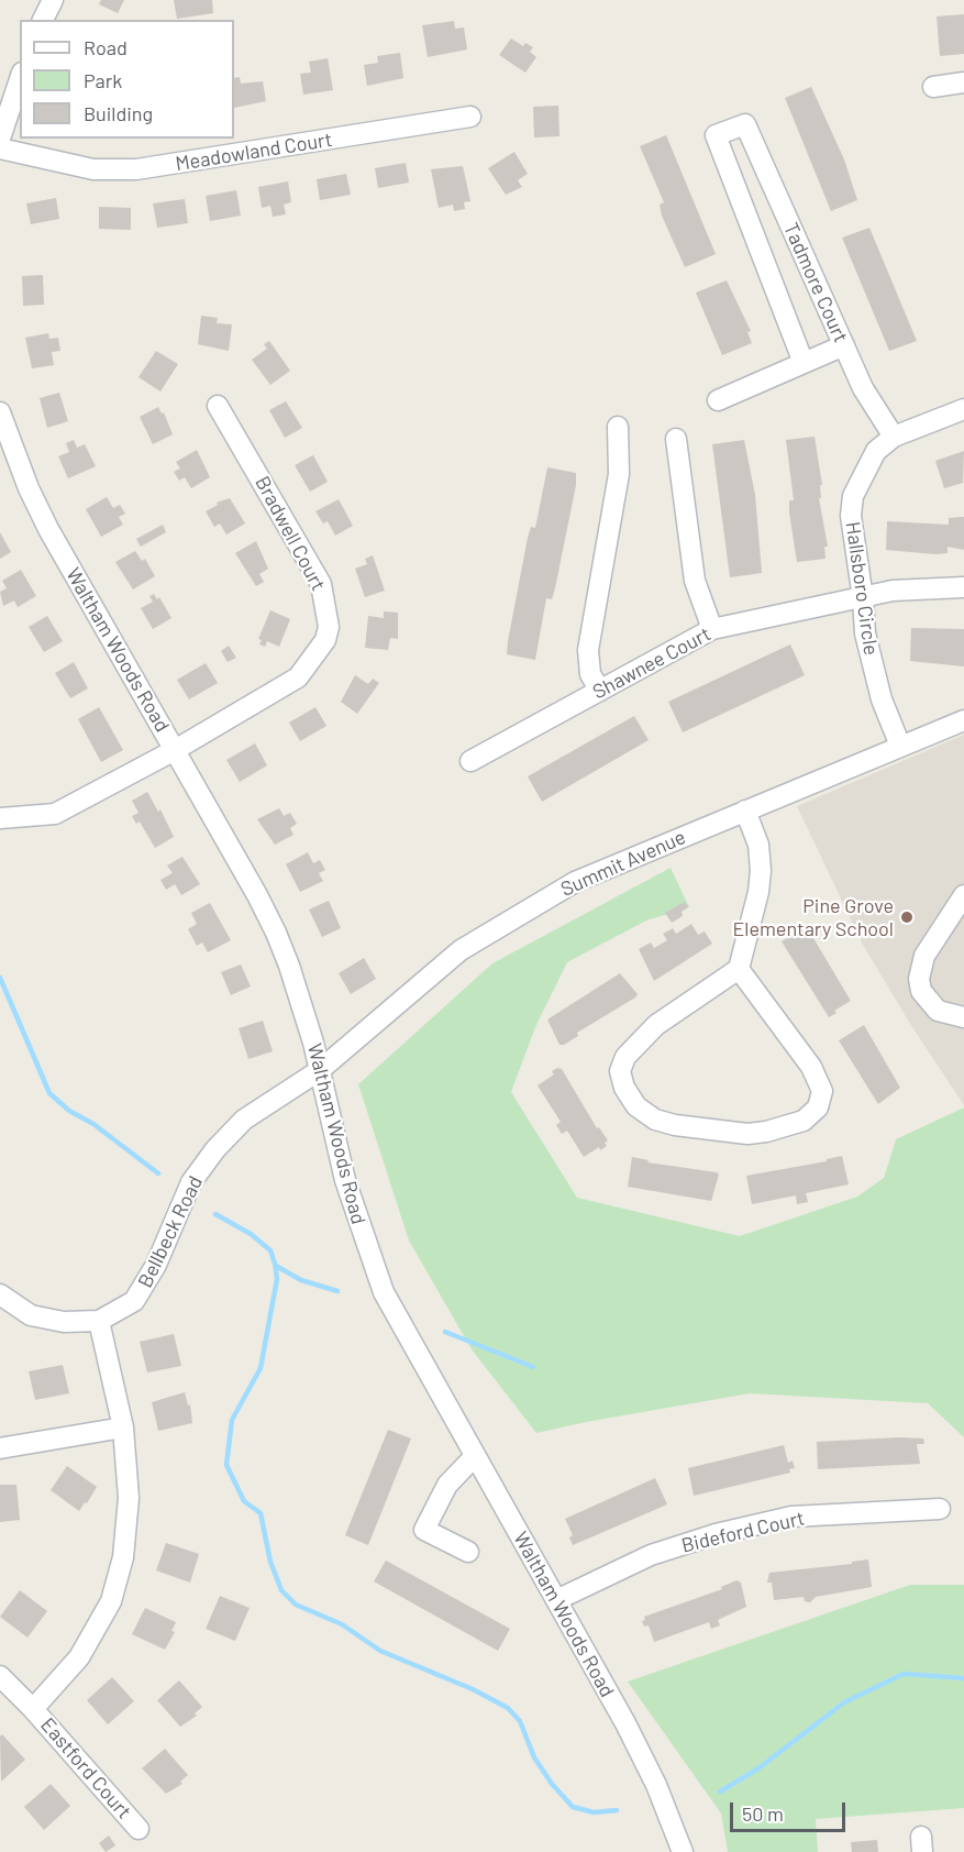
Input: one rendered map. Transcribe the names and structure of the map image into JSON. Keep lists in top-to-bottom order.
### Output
{
  "streets": {
    "street": [
      "Meadowland Court",
      "Tadmore Court",
      "Bradwell Court",
      "Hallsboro Circle",
      "Waltham Woods Road",
      "Shawnee Court",
      "Summit Avenue",
      "Bellbeck Road",
      "Bideford Court",
      "Eastford Court"
    ]
  },
  "crossings": [
    ["Tadmore Court", "Hallsboro Circle"],
    ["Bradwell Court", "Waltham Woods Road"],
    ["Hallsboro Circle", "Shawnee Court"],
    ["Hallsboro Circle", "Summit Avenue"],
    ["Waltham Woods Road", "Summit Avenue"],
    ["Waltham Woods Road", "Bellbeck Road"],
    ["Waltham Woods Road", "Bideford Court"],
    ["Summit Avenue", "Bellbeck Road"],
    ["Bellbeck Road", "Eastford Court"]
  ],
  "places": ["Pine Grove Elementary School"],
  "legend": ["Road", "Park", "Building"],
  "scale_bar": "50 m"
}
